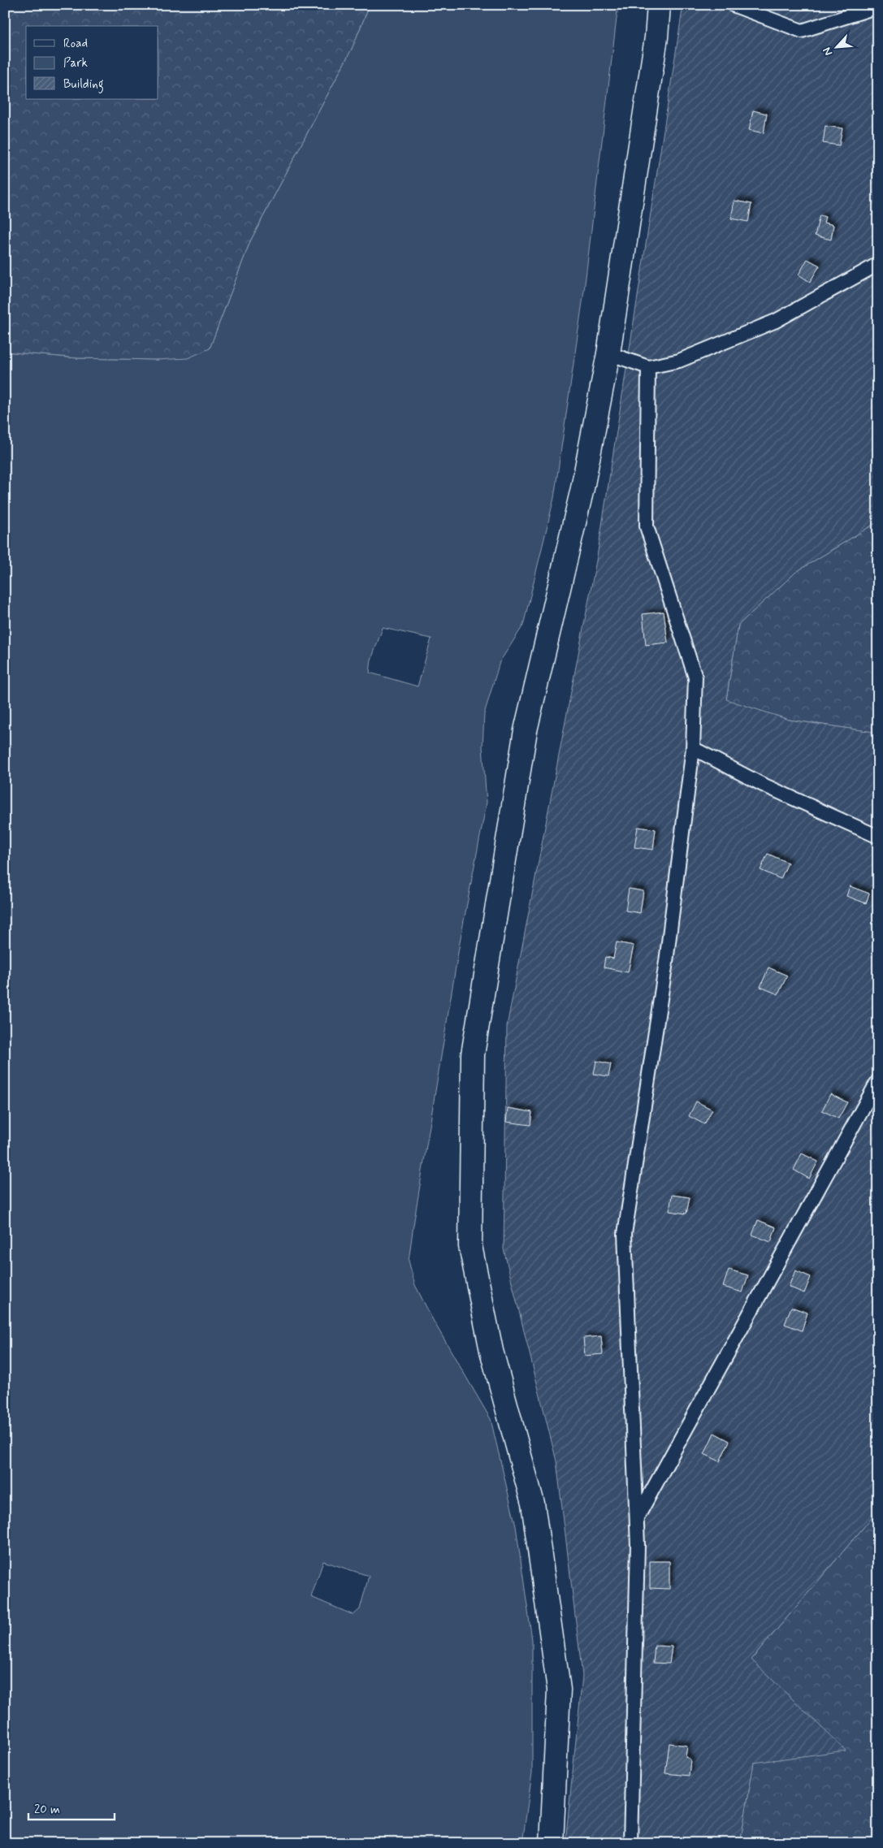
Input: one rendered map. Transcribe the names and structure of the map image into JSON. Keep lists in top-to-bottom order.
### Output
{
  "legend": ["Road", "Park", "Building"],
  "scale_bar": "20 m",
  "north": "bottom left"
}
